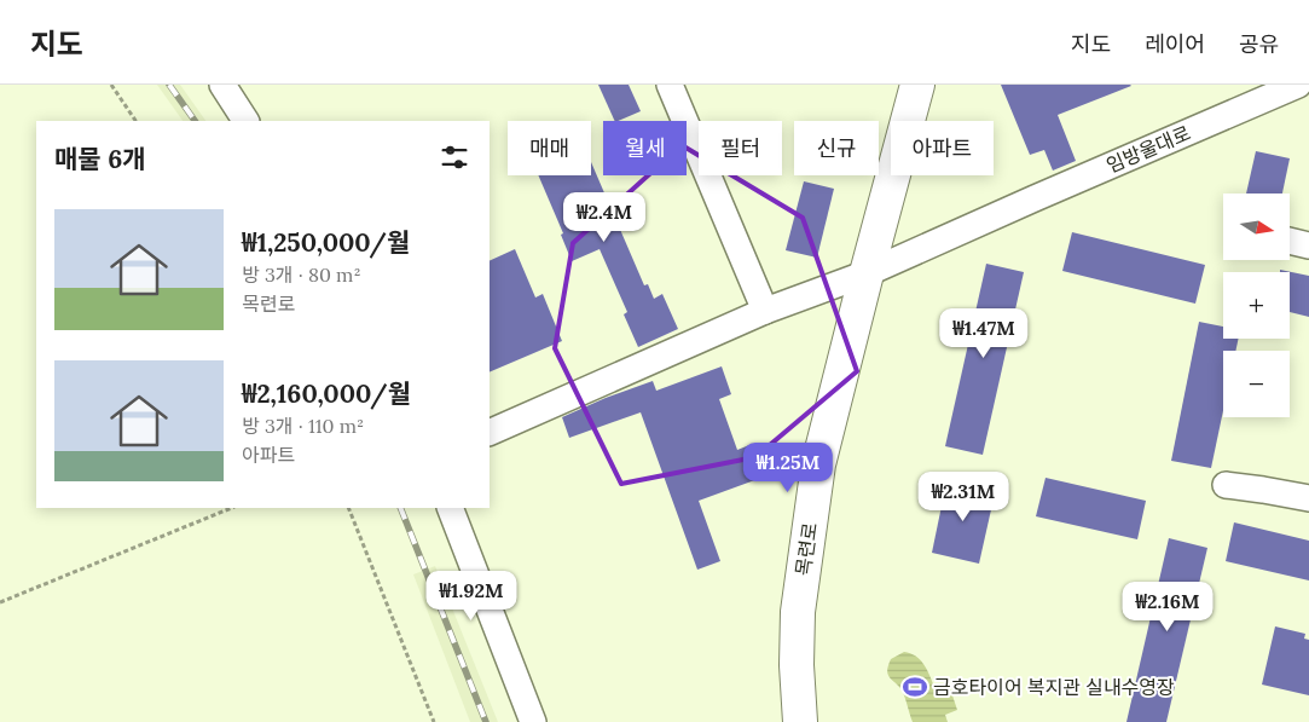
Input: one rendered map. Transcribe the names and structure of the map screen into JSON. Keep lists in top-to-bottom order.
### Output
{
  "streets": {
    "main road": ["목련로"],
    "street": ["임방울대로"]
  },
  "crossings": [
    ["임방울대로", "목련로"]
  ],
  "places": {
    "sports": ["금호타이어 복지관 실내수영장"]
  },
  "north": "right",
  "page": {
    "header": "지도",
    "nav": ["지도", "레이어", "공유"],
    "chip": [
      "매매",
      "월세",
      "필터",
      "신규",
      "아파트"
    ],
    "heading": "매물 6개",
    "price": [
      "₩2.4M",
      "₩1.47M",
      "₩1.25M",
      "₩2.31M",
      "₩1.92M",
      "₩2.16M"
    ],
    "map_buttons": ["+", "−"],
    "list": [
      {
        "name": "₩1,250,000/월",
        "note": "방 3개 · 80 m² · 목련로"
      },
      {
        "name": "₩2,160,000/월",
        "note": "방 3개 · 110 m² · 아파트"
      }
    ]
  }
}
